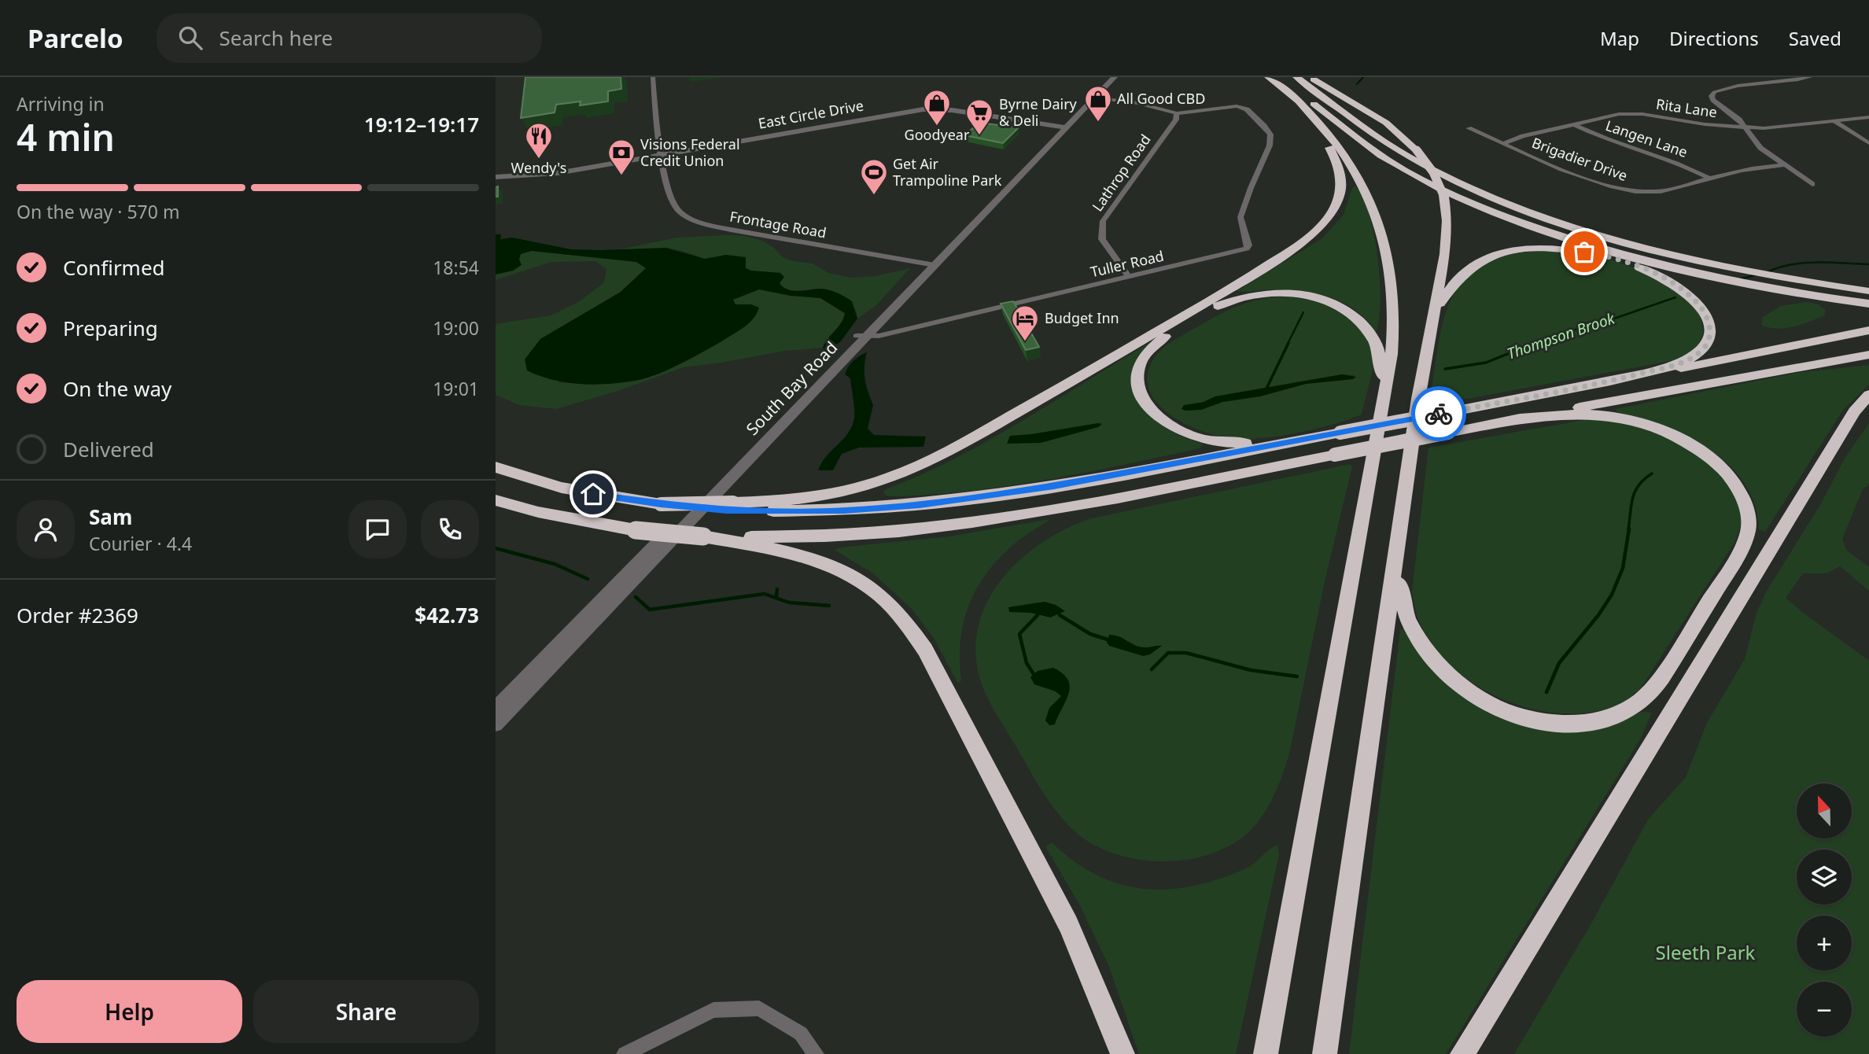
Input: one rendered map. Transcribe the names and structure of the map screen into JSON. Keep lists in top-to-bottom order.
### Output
{
  "streets": {
    "street": [
      "Rita Lane",
      "East Circle Drive",
      "Langen Lane",
      "Brigadier Drive",
      "Lathrop Road",
      "Frontage Road",
      "Tuller Road",
      "South Bay Road"
    ]
  },
  "crossings": [
    ["Rita Lane", "Langen Lane"],
    ["Rita Lane", "Brigadier Drive"],
    ["East Circle Drive", "Frontage Road"],
    ["East Circle Drive", "South Bay Road"],
    ["Langen Lane", "Brigadier Drive"],
    ["Lathrop Road", "Tuller Road"],
    ["Frontage Road", "South Bay Road"],
    ["Tuller Road", "South Bay Road"]
  ],
  "water": ["Thompson Brook"],
  "parks": ["Sleeth Park"],
  "places": {
    "shop": ["All Good CBD", "Goodyear"],
    "supermarket": ["Byrne Dairy & Deli"],
    "restaurant": ["Wendy's"],
    "bank": ["Visions Federal Credit Union"],
    "sports": ["Get Air Trampoline Park"],
    "hotel": ["Budget Inn"]
  },
  "north": "top",
  "page": {
    "header": "Parcelo",
    "search": "Search here",
    "nav": ["Map", "Directions", "Saved"],
    "heading": ["4 min", "Arriving in", "19:12–19:17"],
    "panel": [
      "Sam",
      "Courier · 4.4",
      "Order #2369",
      "$42.73"
    ],
    "bar": "On the way · 570 m",
    "list": [
      ["Confirmed", "18:54"],
      ["Preparing", "19:00"],
      ["On the way", "19:01"],
      "Delivered"
    ],
    "map_buttons": ["+", "−"],
    "buttons": ["Help", "Share"]
  }
}
